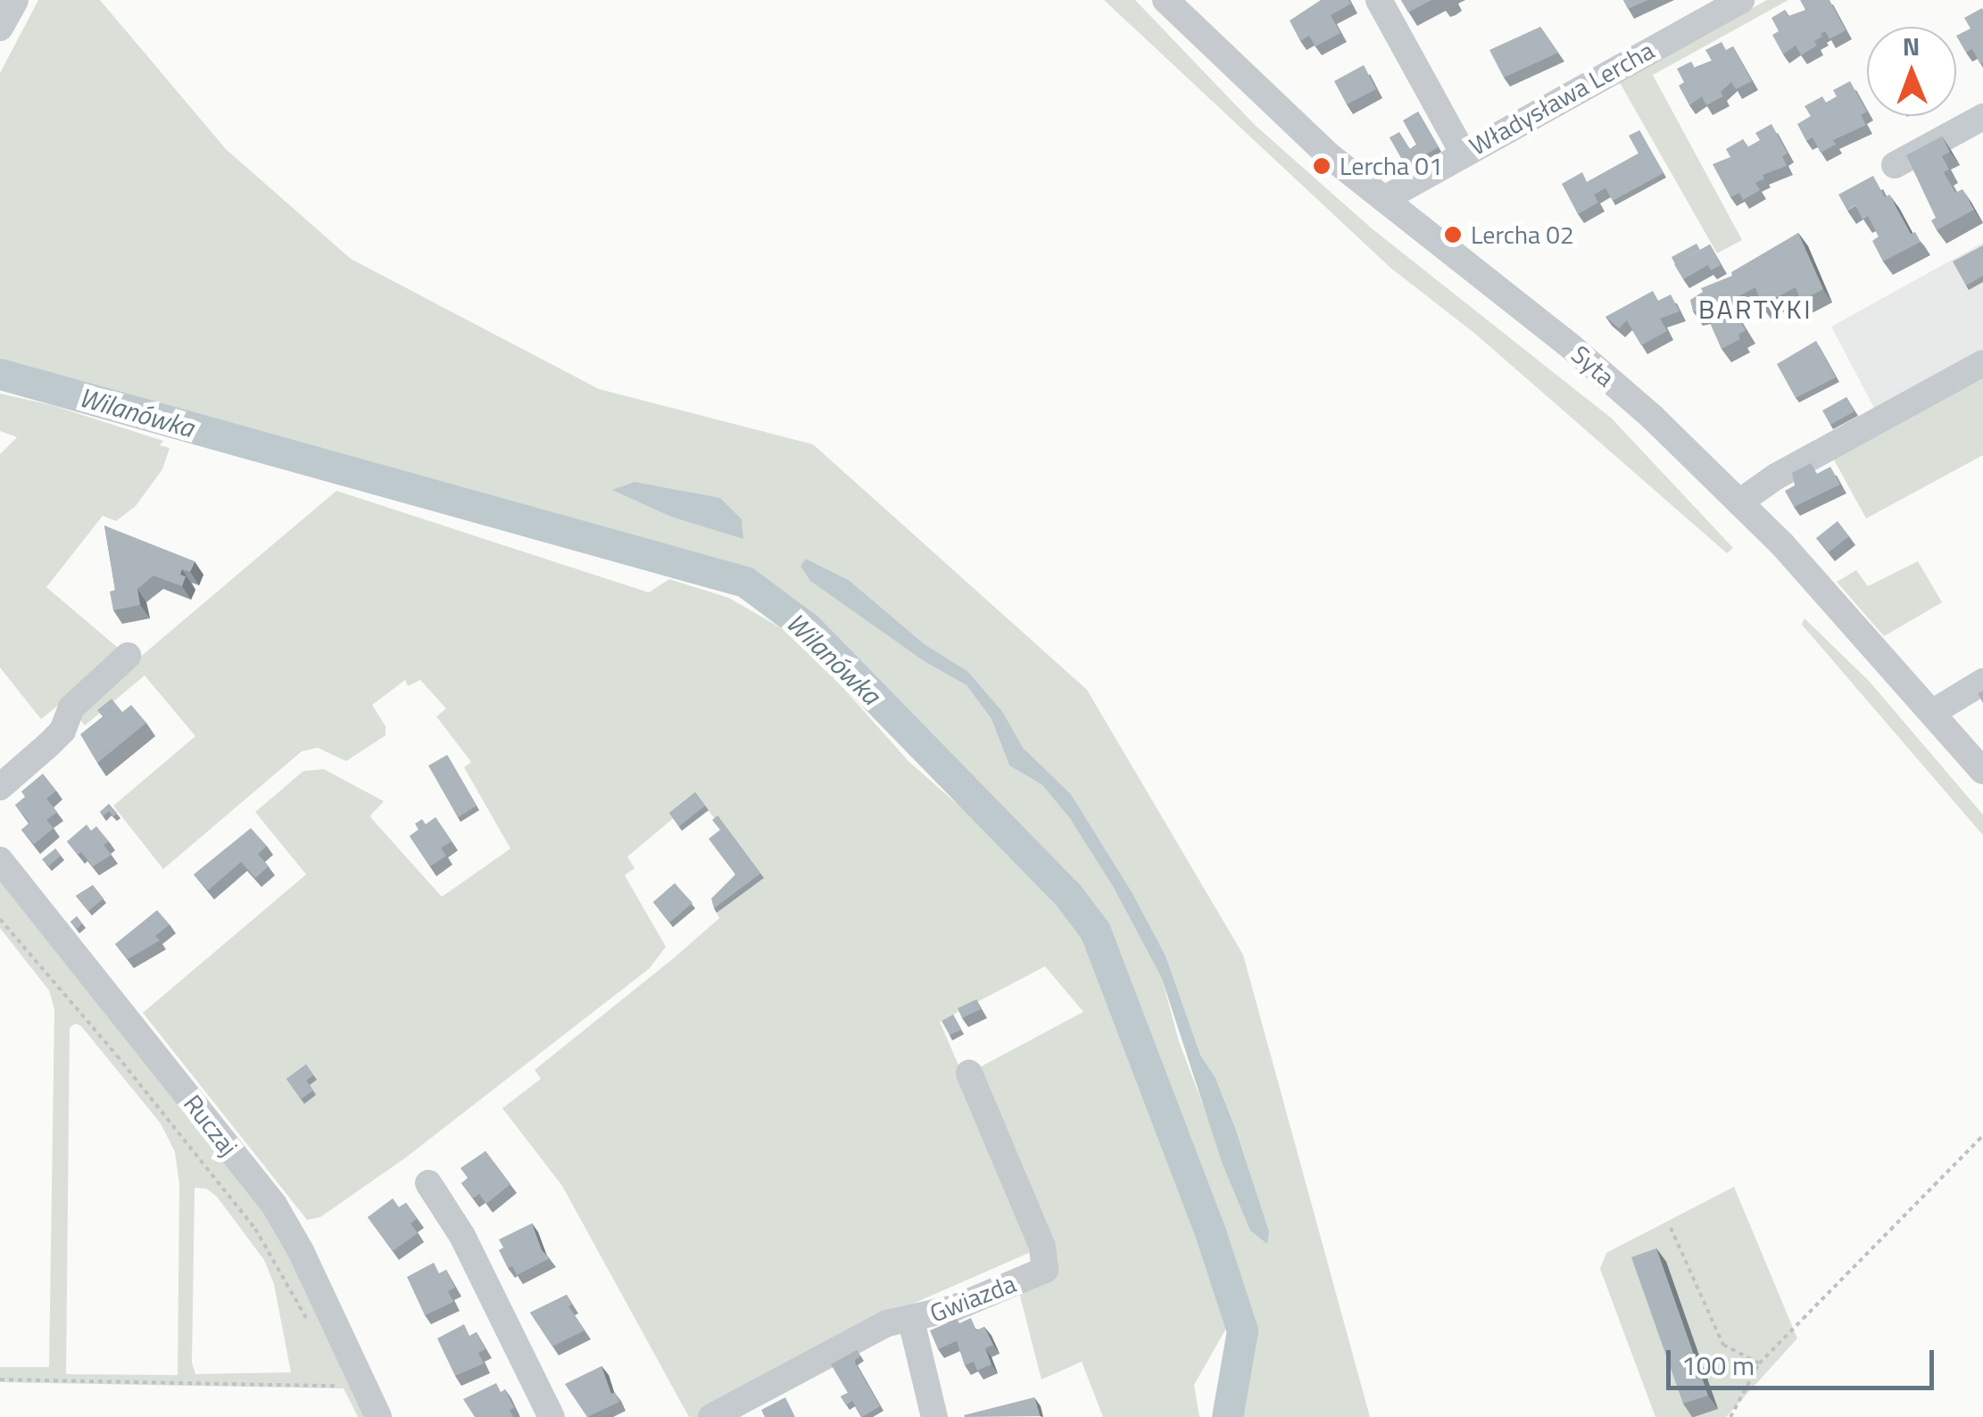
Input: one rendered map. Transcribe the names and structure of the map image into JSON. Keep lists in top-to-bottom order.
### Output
{
  "streets": {
    "street": [
      "Władysława Lercha",
      "Syta",
      "Ruczaj",
      "Gwiazda"
    ]
  },
  "crossings": [
    ["Władysława Lercha", "Syta"]
  ],
  "districts": ["BARTYKI"],
  "water": ["Wilanówka"],
  "places": ["Lercha 01", "Lercha 02"],
  "scale_bar": "100 m",
  "north": "top"
}
